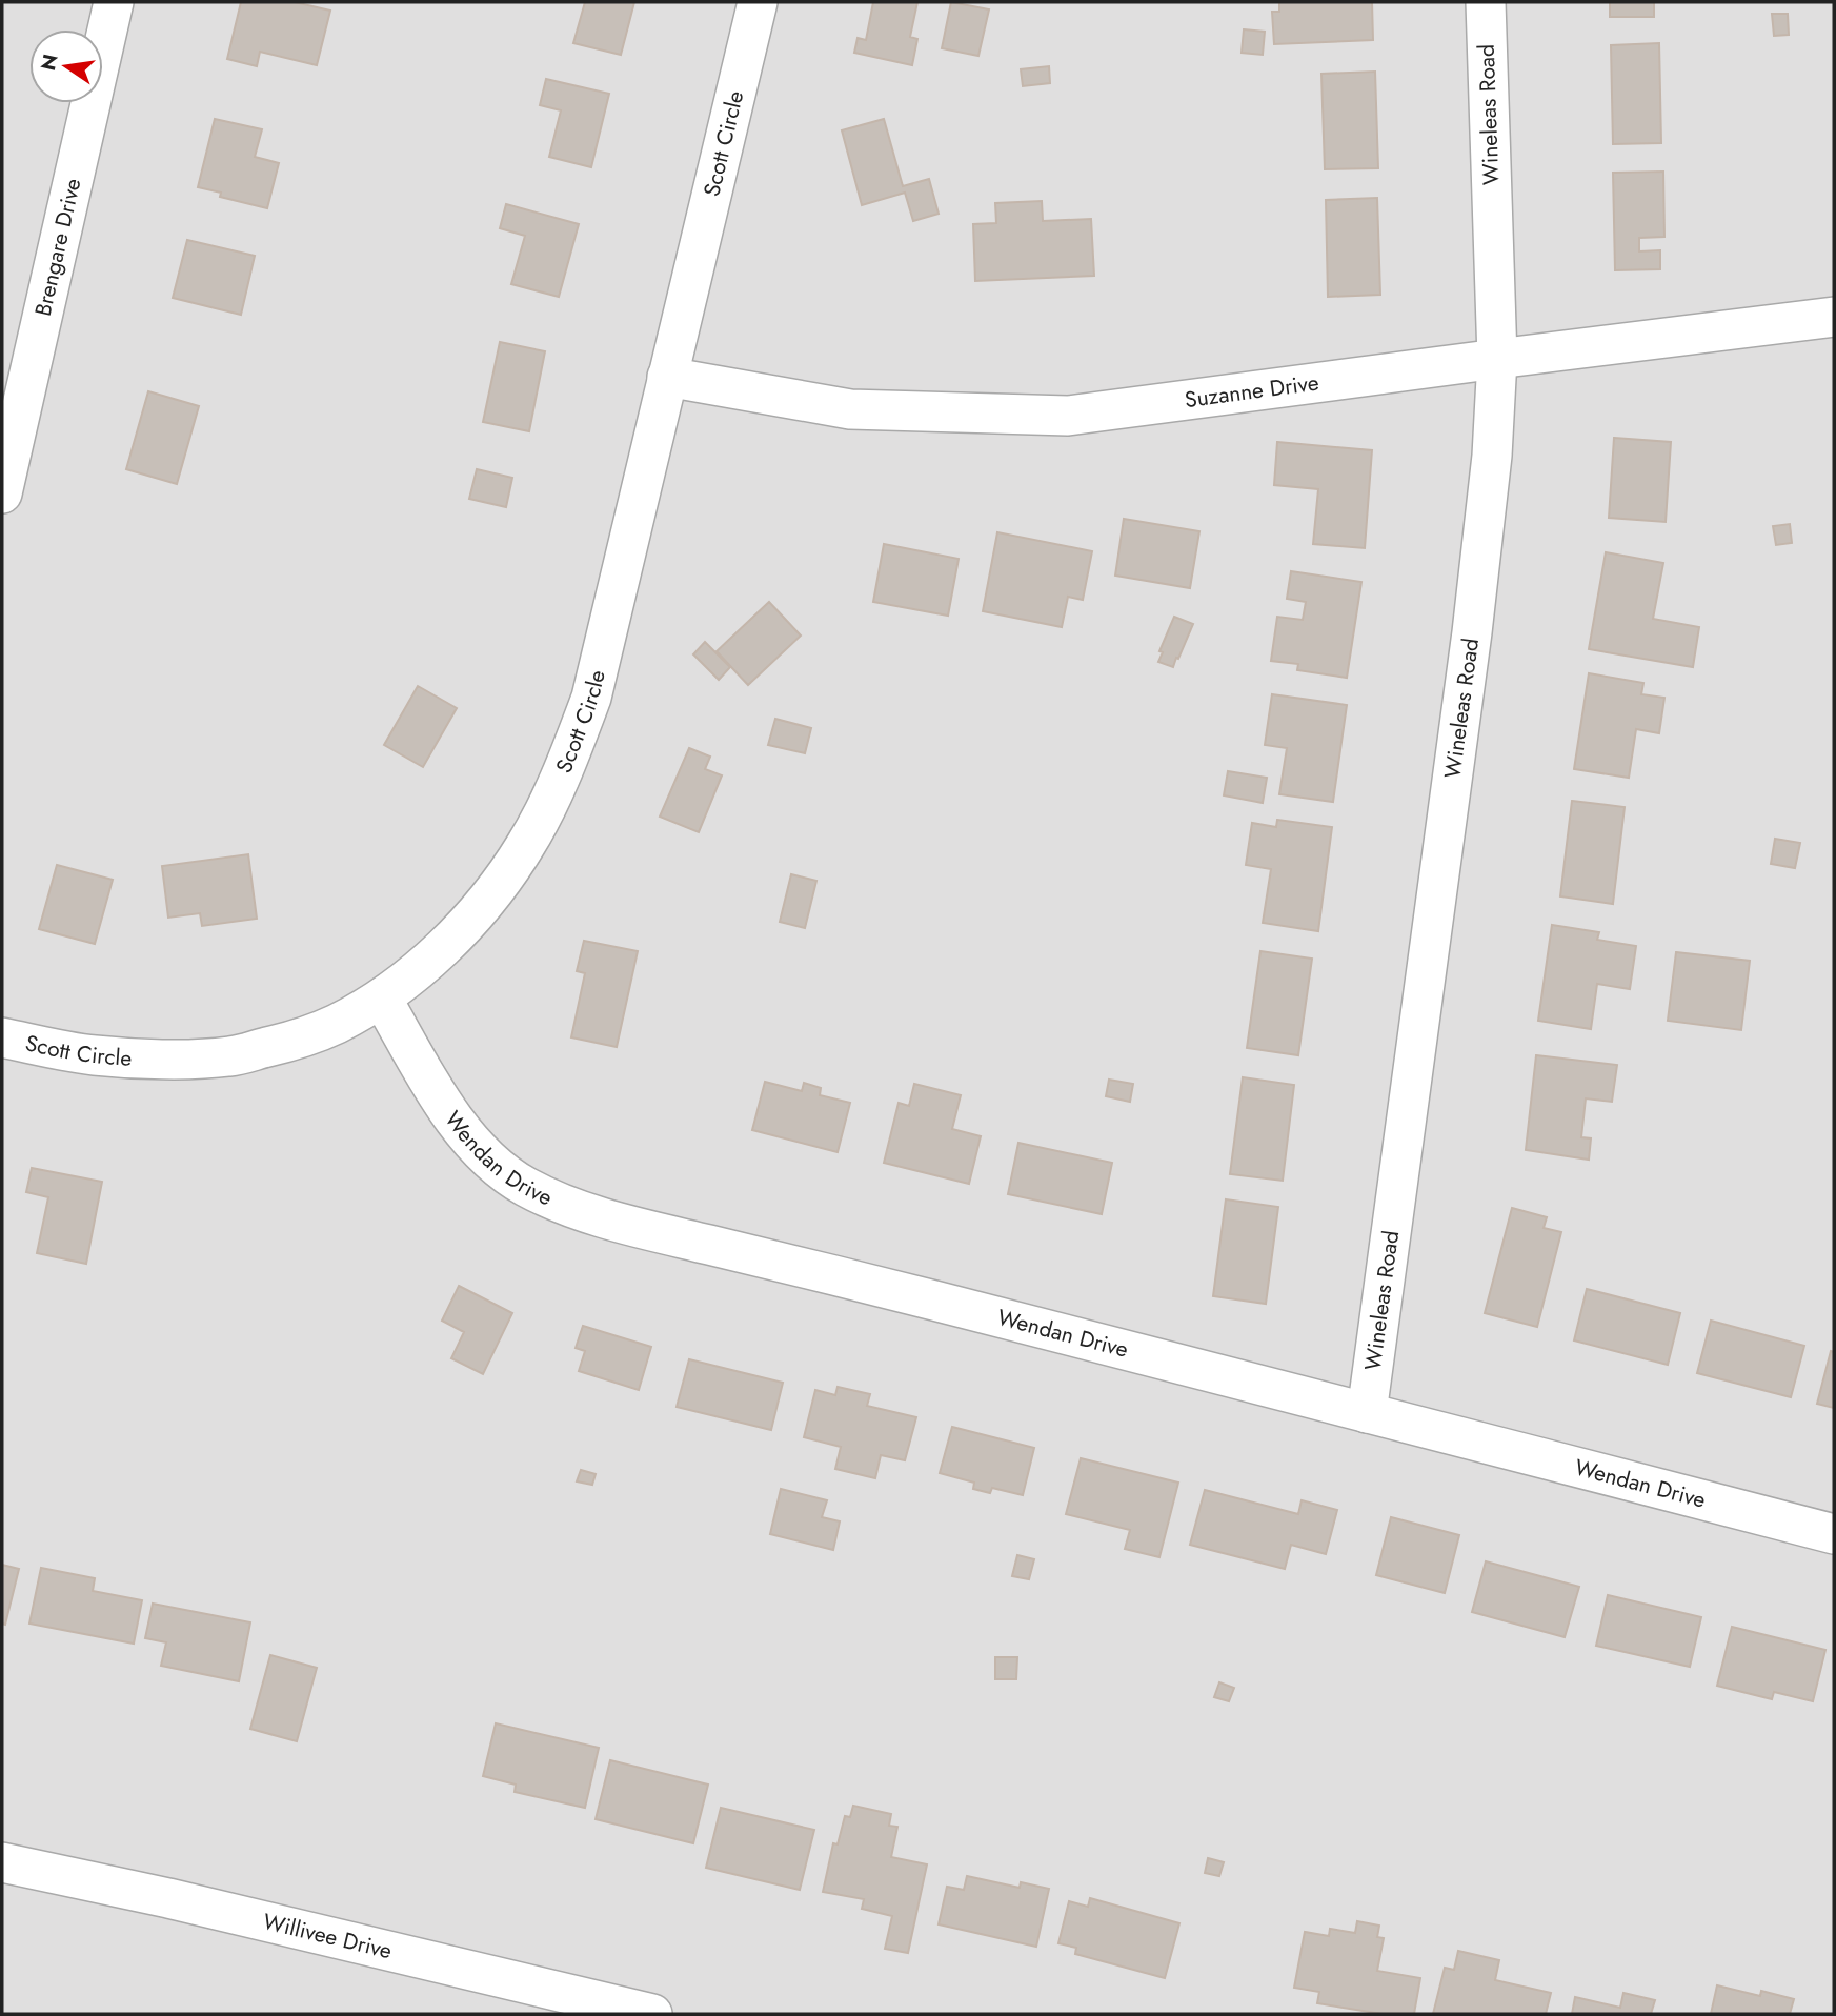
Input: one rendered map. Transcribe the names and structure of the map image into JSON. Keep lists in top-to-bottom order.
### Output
{
  "streets": {
    "street": [
      "Wineleas Road",
      "Scott Circle",
      "Brengare Drive",
      "Suzanne Drive",
      "Wendan Drive",
      "Willivee Drive"
    ]
  },
  "crossings": [
    ["Wineleas Road", "Suzanne Drive"],
    ["Wineleas Road", "Wendan Drive"],
    ["Scott Circle", "Suzanne Drive"],
    ["Scott Circle", "Wendan Drive"]
  ],
  "north": "left"
}
